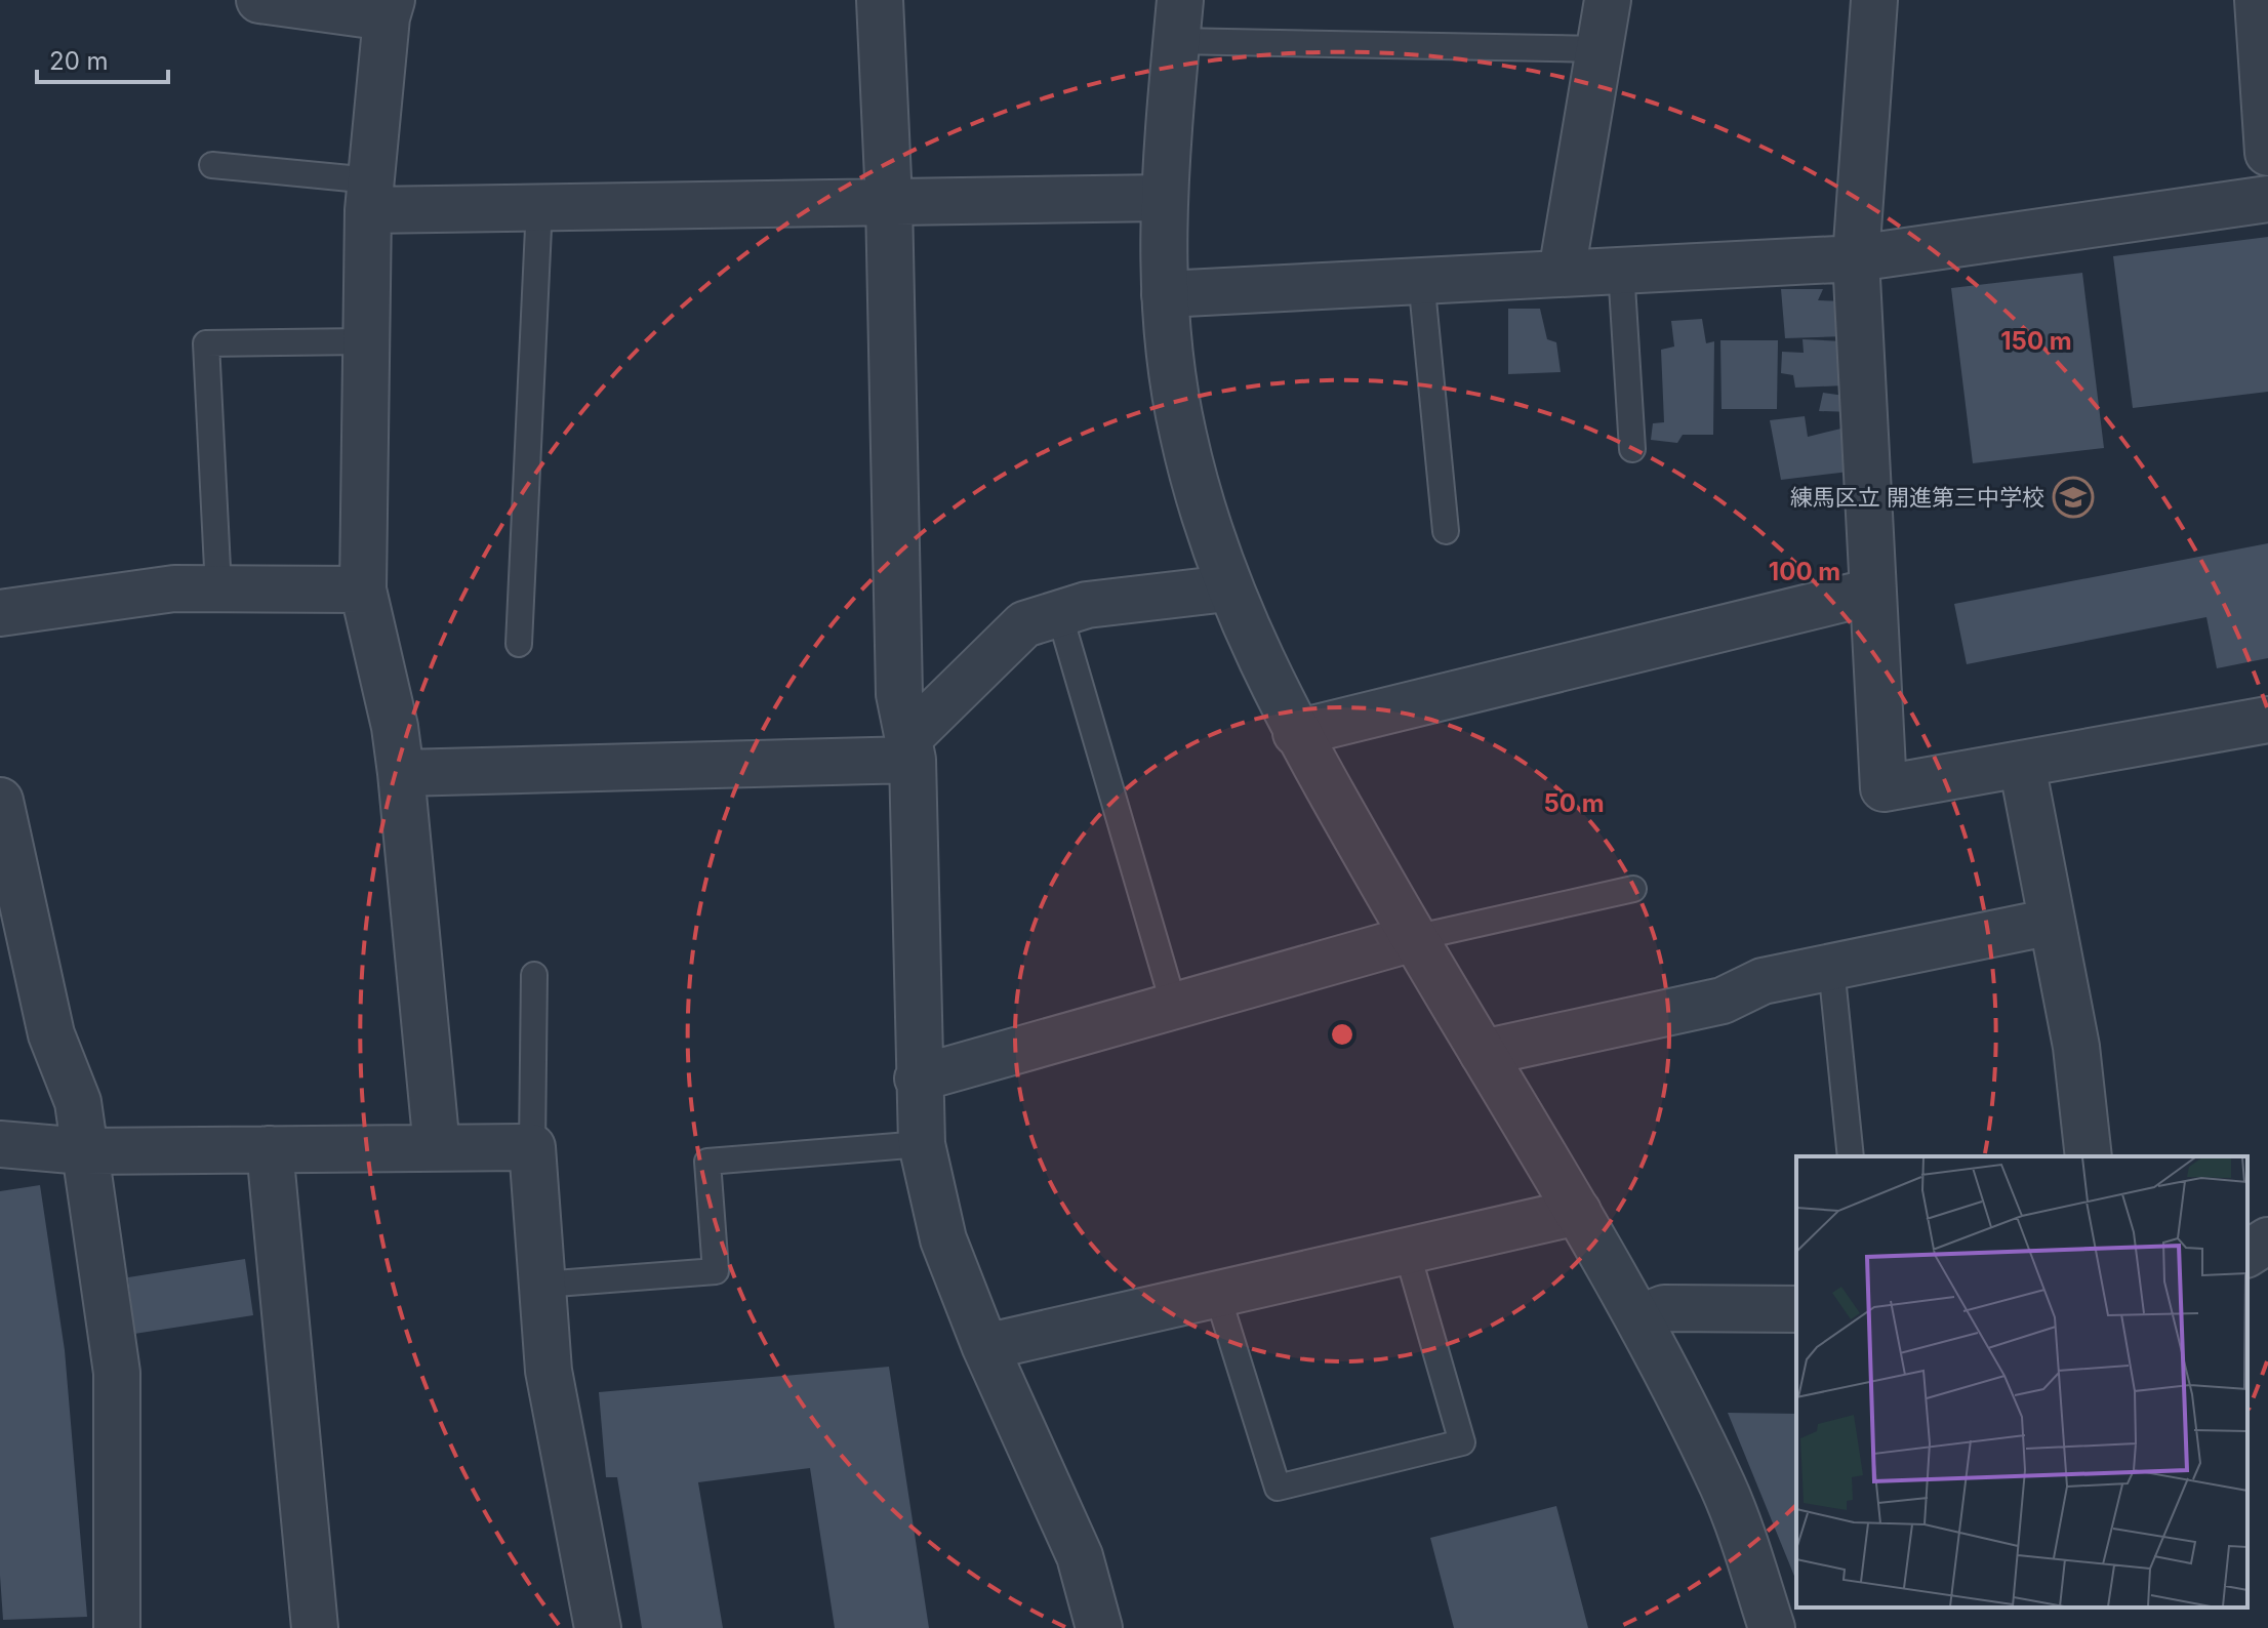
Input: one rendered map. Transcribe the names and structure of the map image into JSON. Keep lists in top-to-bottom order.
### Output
{
  "places": {
    "school or university": ["練馬区立 開進第三中学校"]
  },
  "scale_bar": "20 m",
  "rings": ["150 m", "100 m", "50 m"]
}
